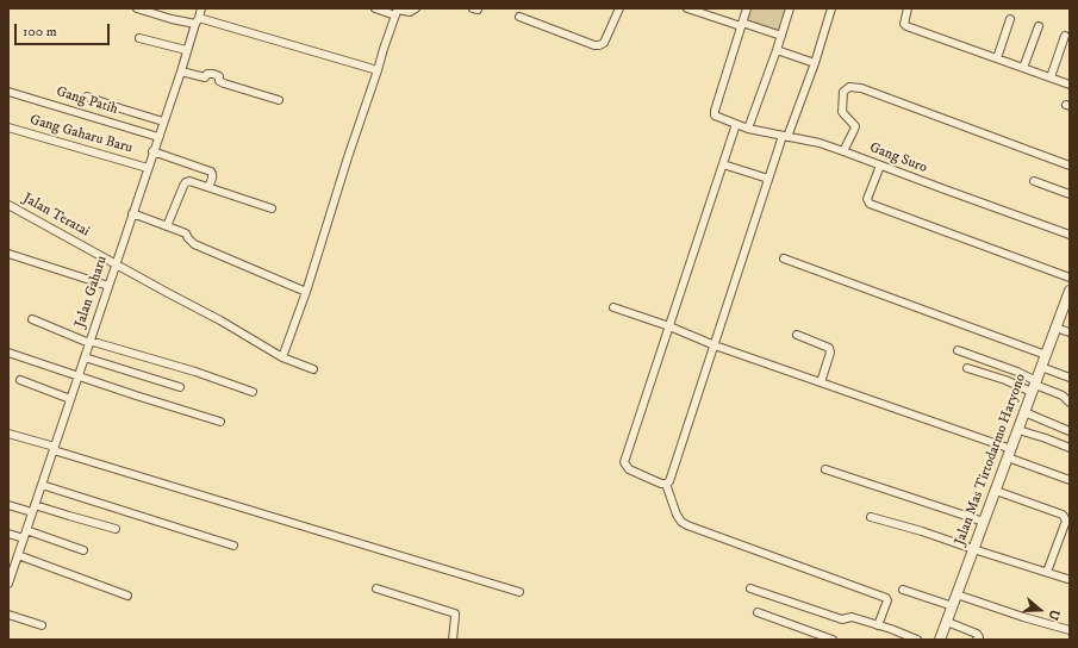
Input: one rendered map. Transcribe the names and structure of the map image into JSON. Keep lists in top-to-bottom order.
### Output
{
  "streets": {
    "street": [
      "Gang Patih",
      "Gang Gaharu Baru",
      "Gang Suro",
      "Jalan Teratai",
      "Jalan Gaharu",
      "Jalan Mas Tirtodarmo Haryono"
    ]
  },
  "crossings": [
    ["Gang Patih", "Jalan Gaharu"],
    ["Gang Gaharu Baru", "Jalan Gaharu"],
    ["Jalan Teratai", "Jalan Gaharu"]
  ],
  "scale_bar": "100 m",
  "north": "right"
}
